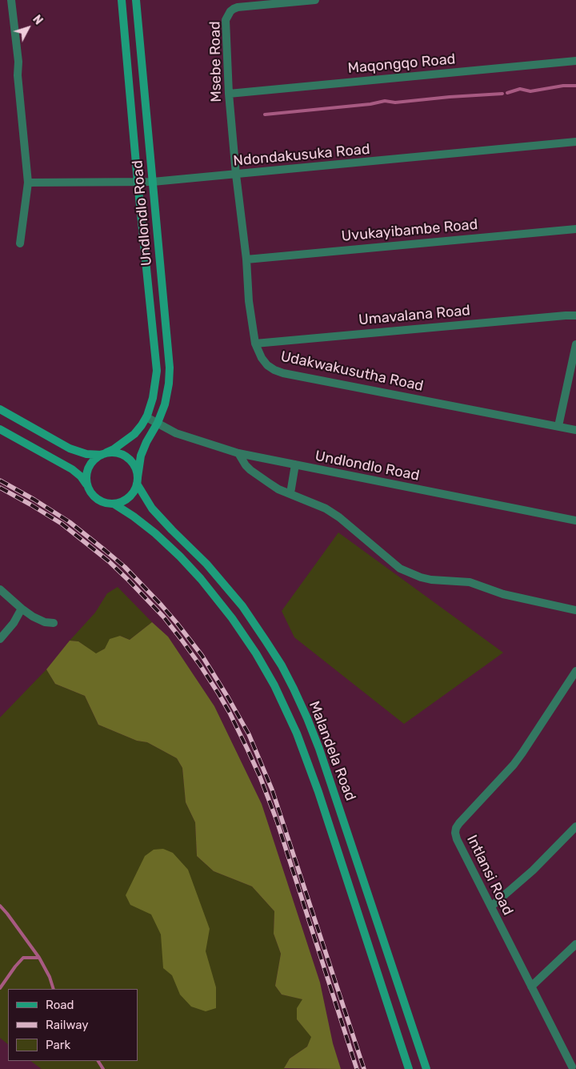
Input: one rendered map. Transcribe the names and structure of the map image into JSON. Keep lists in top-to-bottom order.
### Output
{
  "streets": {
    "main road": ["Undlondlo Road", "Malandela Road"],
    "street": [
      "Msebe Road",
      "Maqongqo Road",
      "Ndondakusuka Road",
      "Uvukayibambe Road",
      "Umavalana Road",
      "Udakwakusutha Road",
      "Intlansi Road"
    ]
  },
  "crossings": [
    ["Msebe Road", "Maqongqo Road"],
    ["Msebe Road", "Ndondakusuka Road"],
    ["Msebe Road", "Udakwakusutha Road"],
    ["Ndondakusuka Road", "Undlondlo Road"],
    ["Ndondakusuka Road", "Udakwakusutha Road"],
    ["Undlondlo Road", "Malandela Road"],
    ["Uvukayibambe Road", "Udakwakusutha Road"],
    ["Umavalana Road", "Udakwakusutha Road"]
  ],
  "legend": ["Road", "Railway", "Park"],
  "north": "top right"
}
